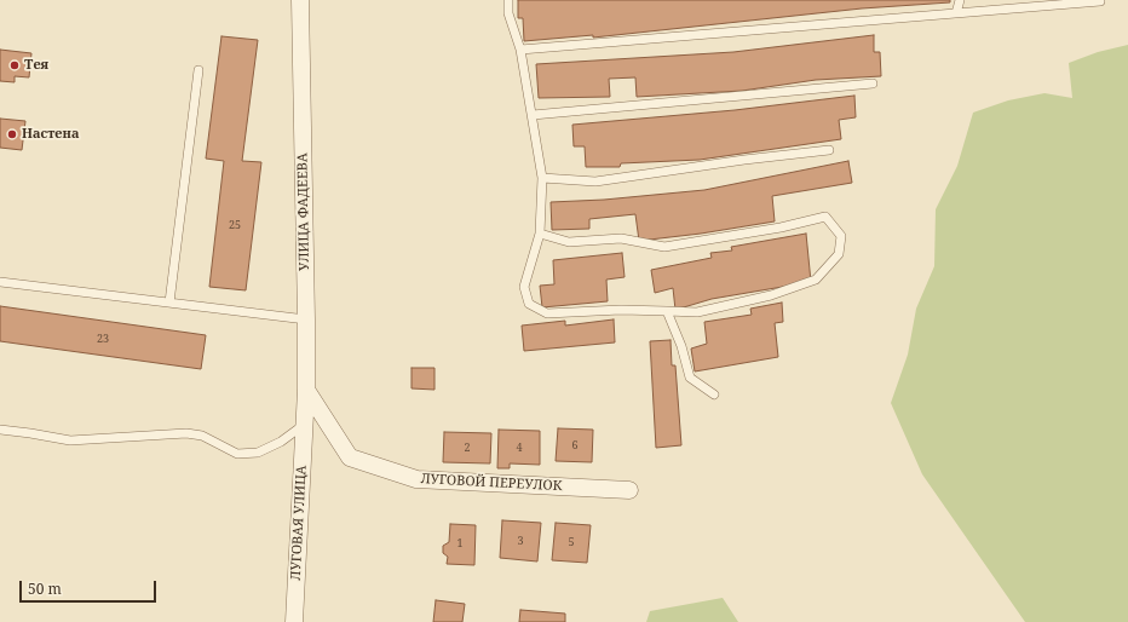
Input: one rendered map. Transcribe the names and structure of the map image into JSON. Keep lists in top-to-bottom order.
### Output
{
  "streets": {
    "street": ["УЛИЦА ФАДЕЕВА", "ЛУГОВОЙ ПЕРЕУЛОК", "ЛУГОВАЯ УЛИЦА"]
  },
  "crossings": [
    ["УЛИЦА ФАДЕЕВА", "ЛУГОВОЙ ПЕРЕУЛОК"],
    ["УЛИЦА ФАДЕЕВА", "ЛУГОВАЯ УЛИЦА"]
  ],
  "places": ["Тея", "Настена"],
  "house_numbers": [
    "25",
    "23",
    "6",
    "2",
    "4",
    "3",
    "5",
    "1"
  ],
  "scale_bar": "50 m"
}
